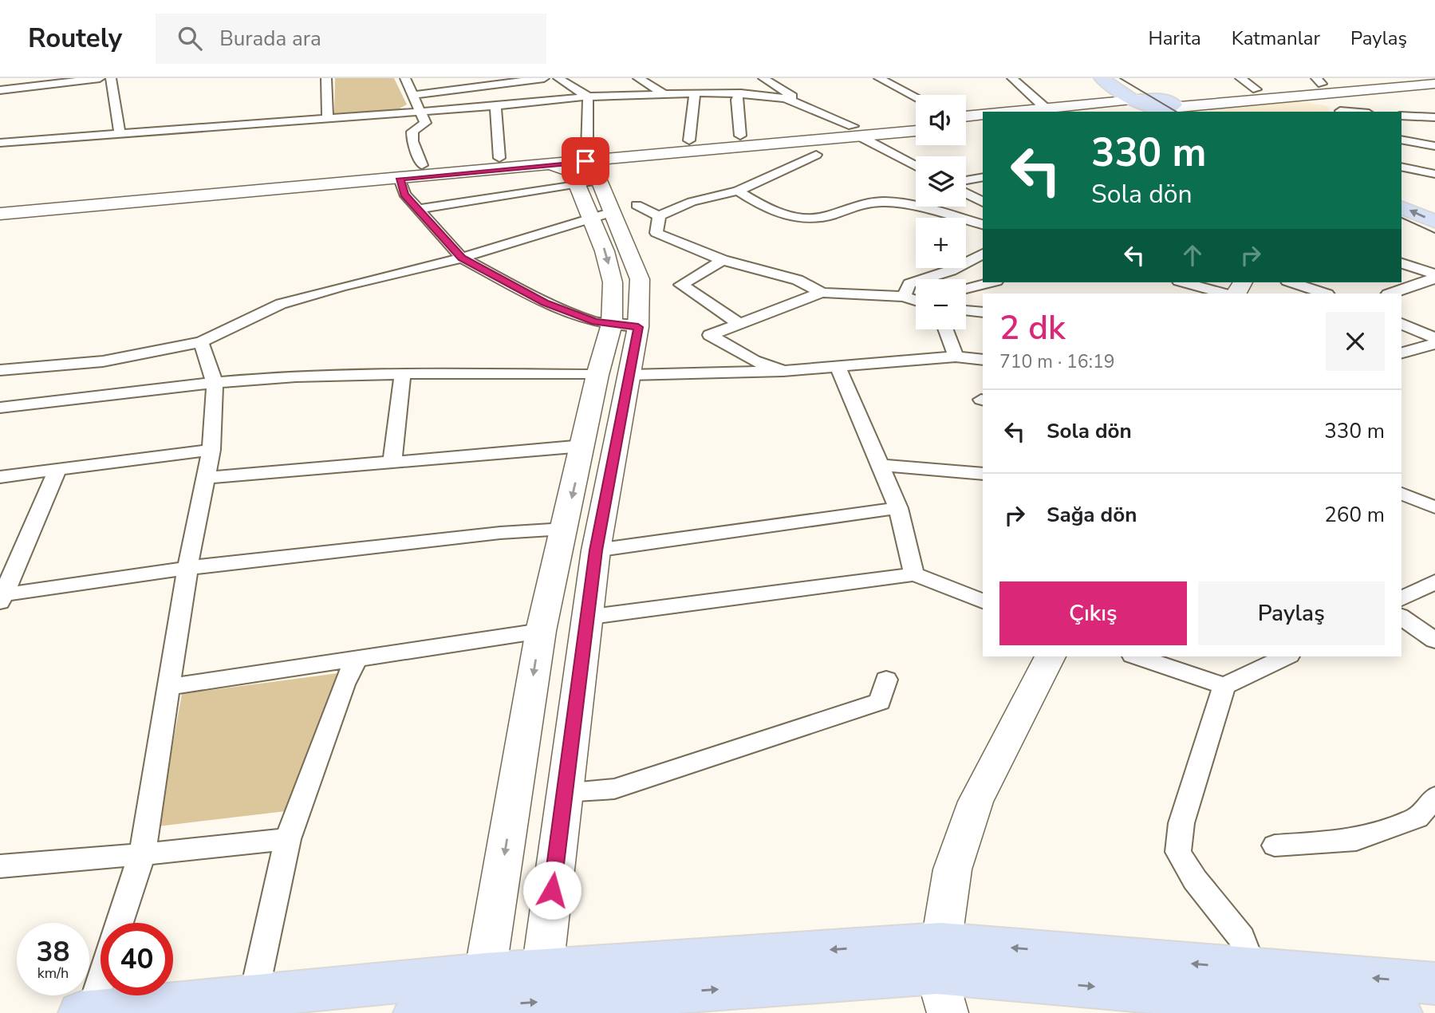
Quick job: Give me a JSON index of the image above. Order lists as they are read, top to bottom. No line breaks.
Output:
{"page":{"header":"Routely","search":"Burada ara","nav":["Harita","Katmanlar","Paylaş"],"map_buttons":["+","−"],"turn":["330 m","Sola dön"],"heading":["2 dk","710 m · 16:19"],"list":[{"name":"Sola dön","value":"330 m"},{"name":"Sağa dön","value":"260 m"}],"buttons":["Çıkış","Paylaş"],"speed":"38 km/h","limit":"40"}}
